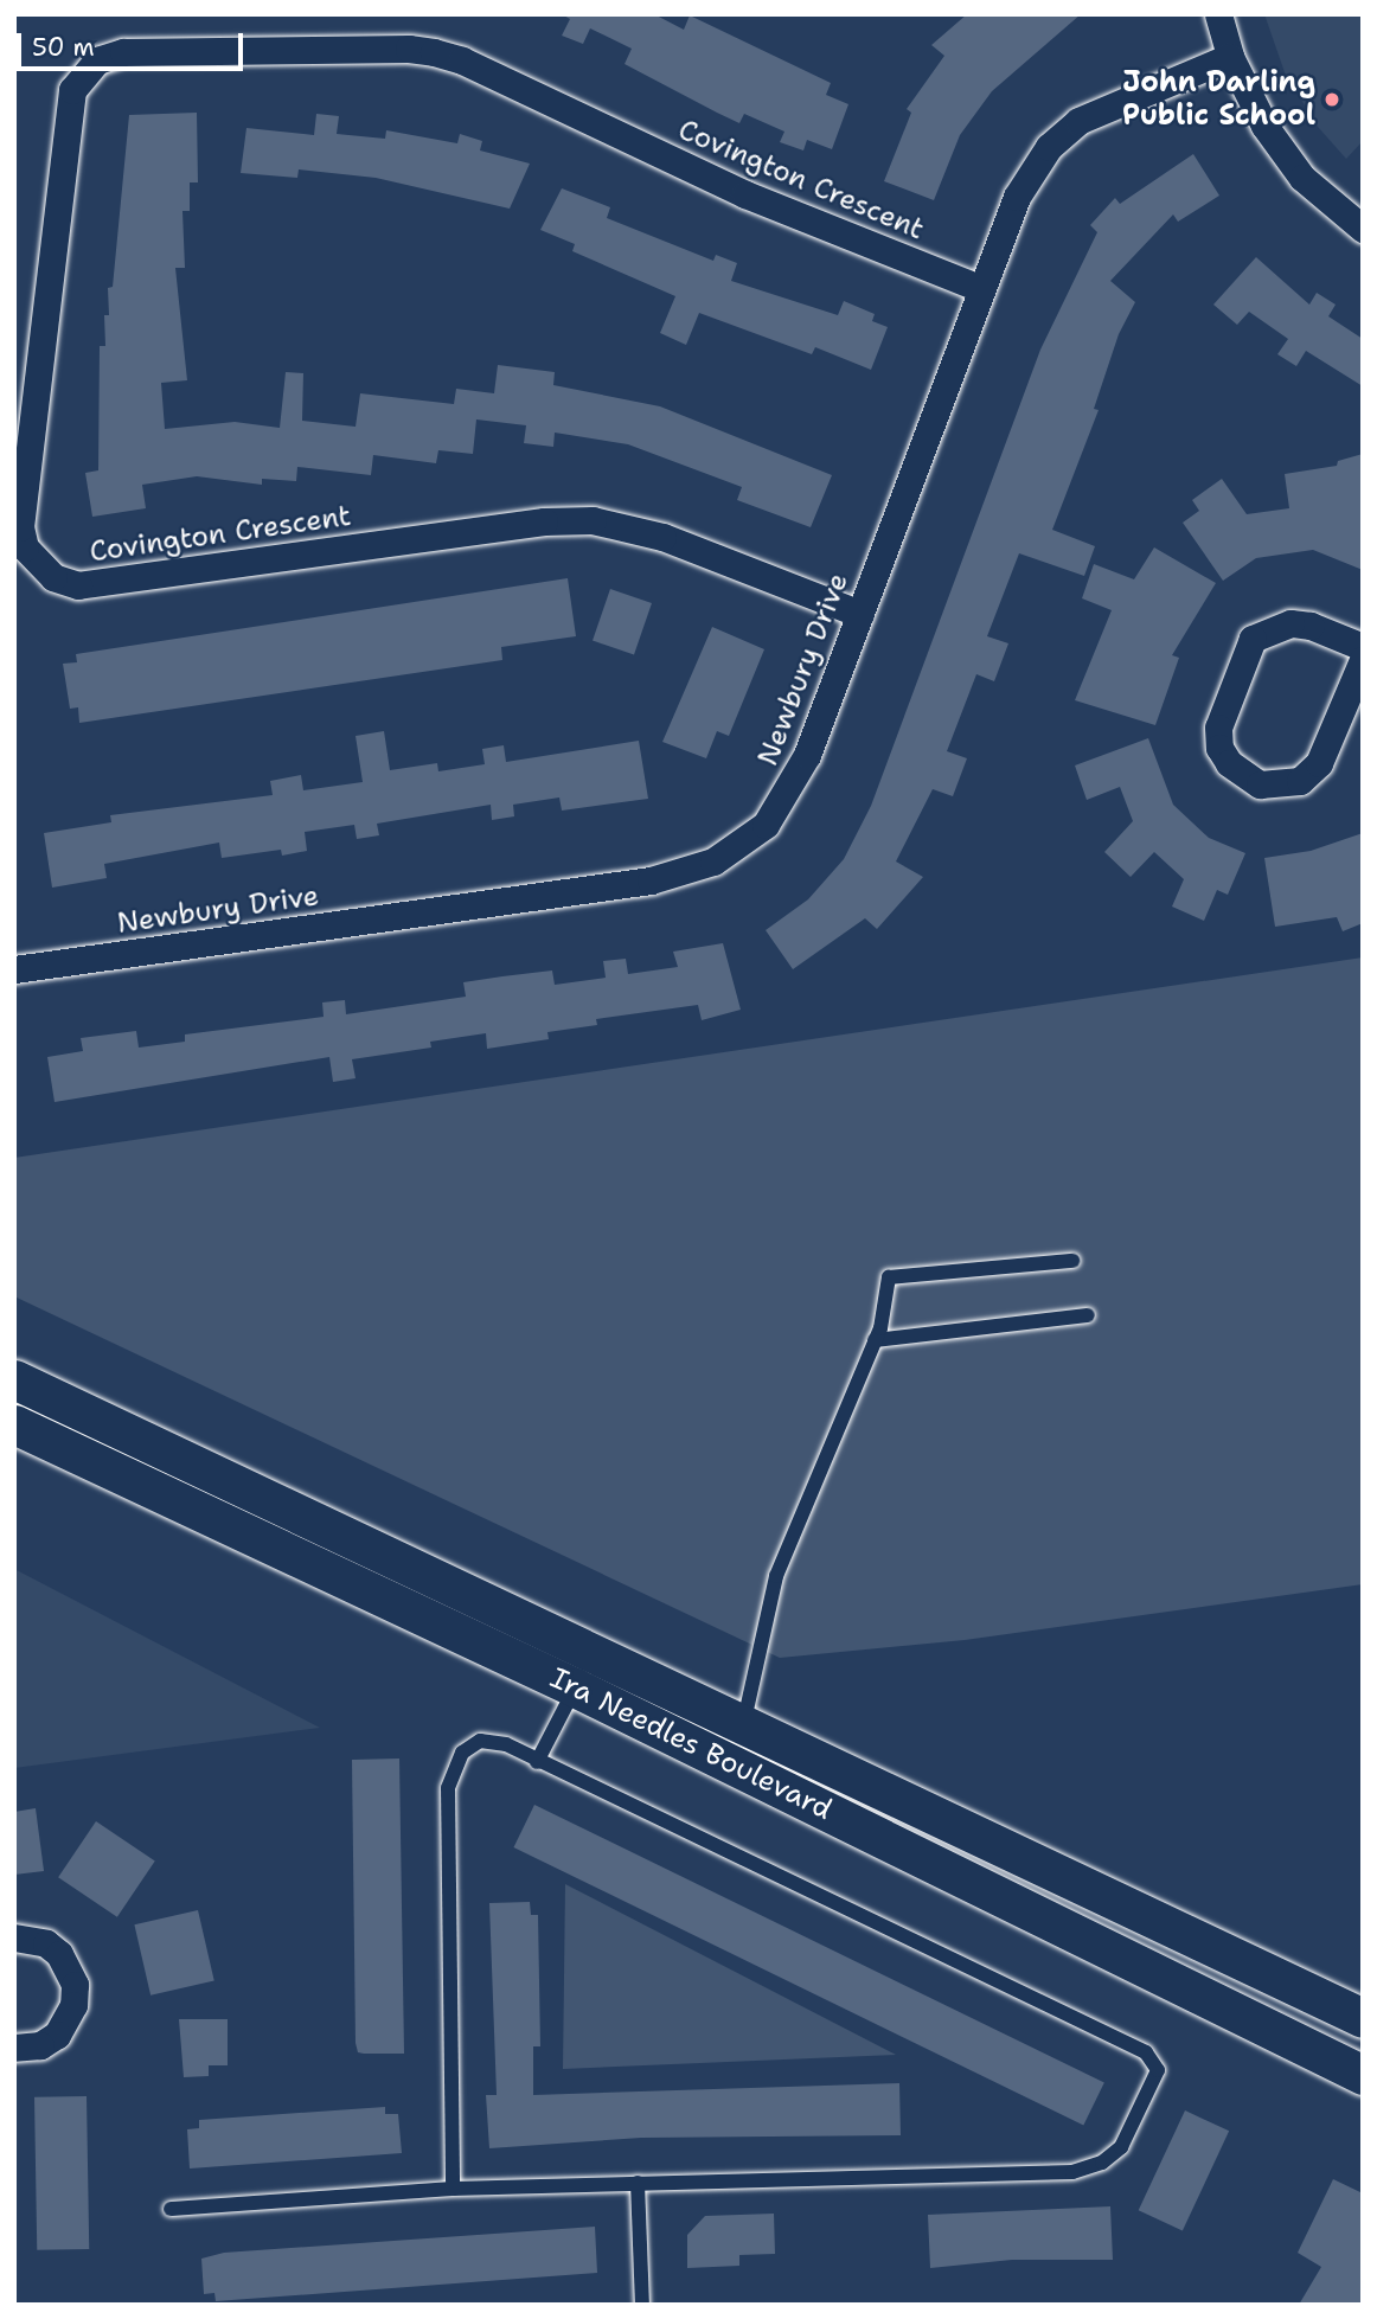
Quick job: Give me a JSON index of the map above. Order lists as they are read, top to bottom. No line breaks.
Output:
{"streets":{"main road":["Ira Needles Boulevard"],"street":["Covington Crescent","Newbury Drive"]},"crossings":[["Covington Crescent","Newbury Drive"]],"places":["John Darling Public School"],"scale_bar":"50 m"}
